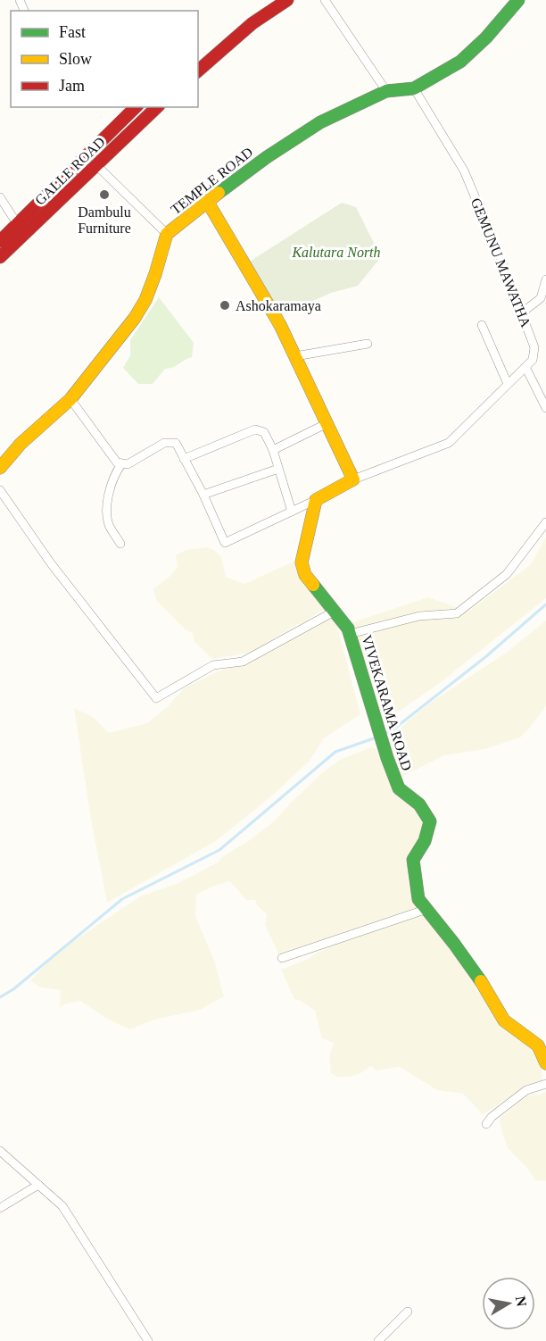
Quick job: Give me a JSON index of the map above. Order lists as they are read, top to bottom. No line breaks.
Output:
{"streets":{"main road":["GALLE ROAD","TEMPLE ROAD","VIVEKARAMA ROAD"],"street":["GEMUNU MAWATHA"]},"crossings":[["TEMPLE ROAD","GEMUNU MAWATHA"]],"parks":["Kalutara North"],"places":["Dambulu Furniture","Ashokaramaya"],"legend":["Fast","Slow","Jam"],"north":"right"}
